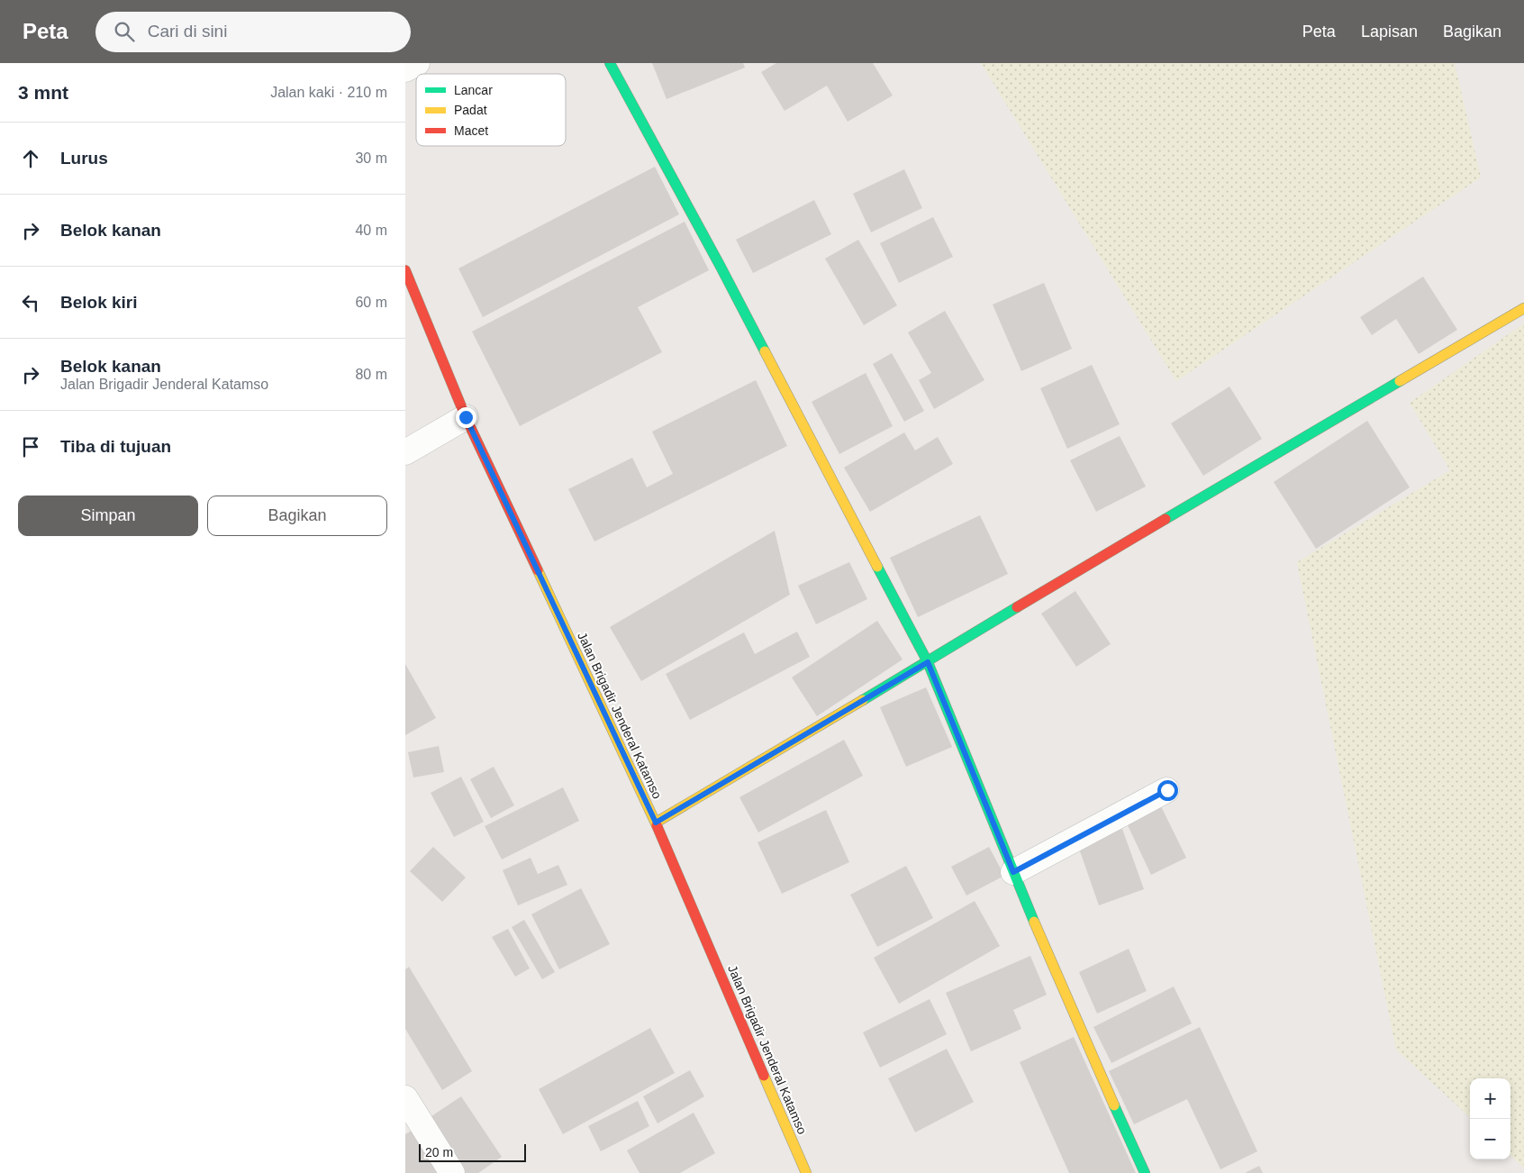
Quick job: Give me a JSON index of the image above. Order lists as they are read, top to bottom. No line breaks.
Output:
{"streets":{"street":["Jalan Brigadir Jenderal Katamso"]},"legend":["Lancar","Padat","Macet"],"scale_bar":"20 m","page":{"header":"Peta","search":"Cari di sini","nav":["Peta","Lapisan","Bagikan"],"heading":["3 mnt","Jalan kaki · 210 m"],"list":[["Lurus","30 m"],["Belok kanan","40 m"],["Belok kiri","60 m"],["Belok kanan","Jalan Brigadir Jenderal Katamso","80 m"],"Tiba di tujuan"],"buttons":["Simpan","Bagikan"],"map_buttons":["+","−"],"scale":"20 m"}}
